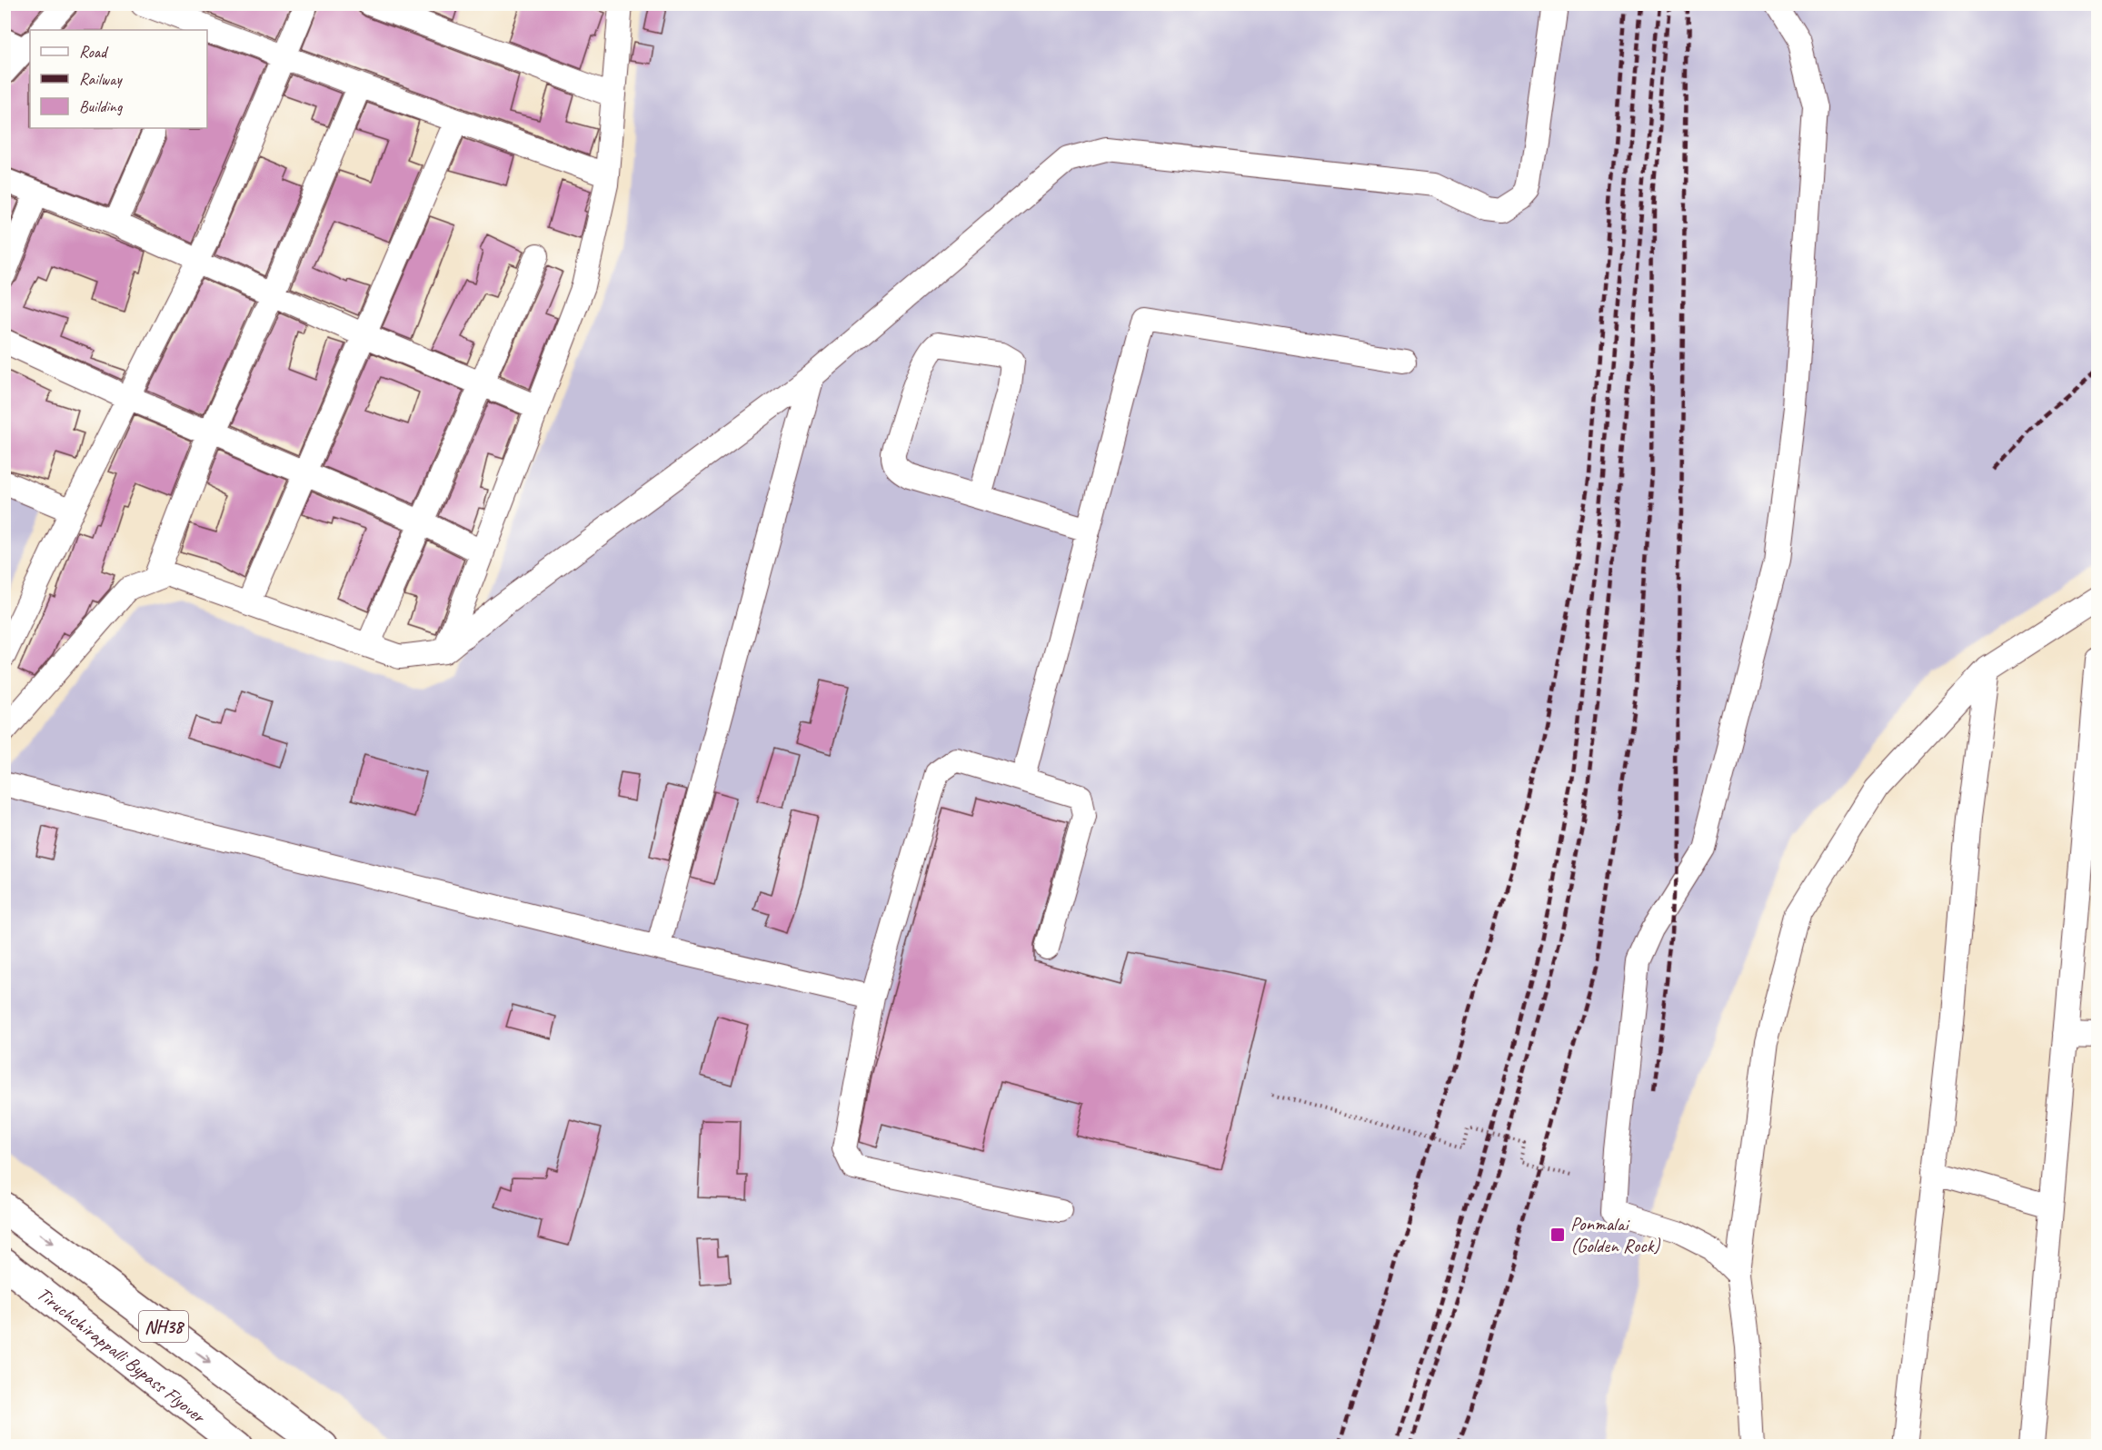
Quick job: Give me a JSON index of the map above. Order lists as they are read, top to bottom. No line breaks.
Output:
{"streets":{"highway":["NH38","Tiruchchirappalli Bypass Flyover"]},"places":{"transit":["Ponmalai (Golden Rock)"]},"legend":["Road","Railway","Building"]}
